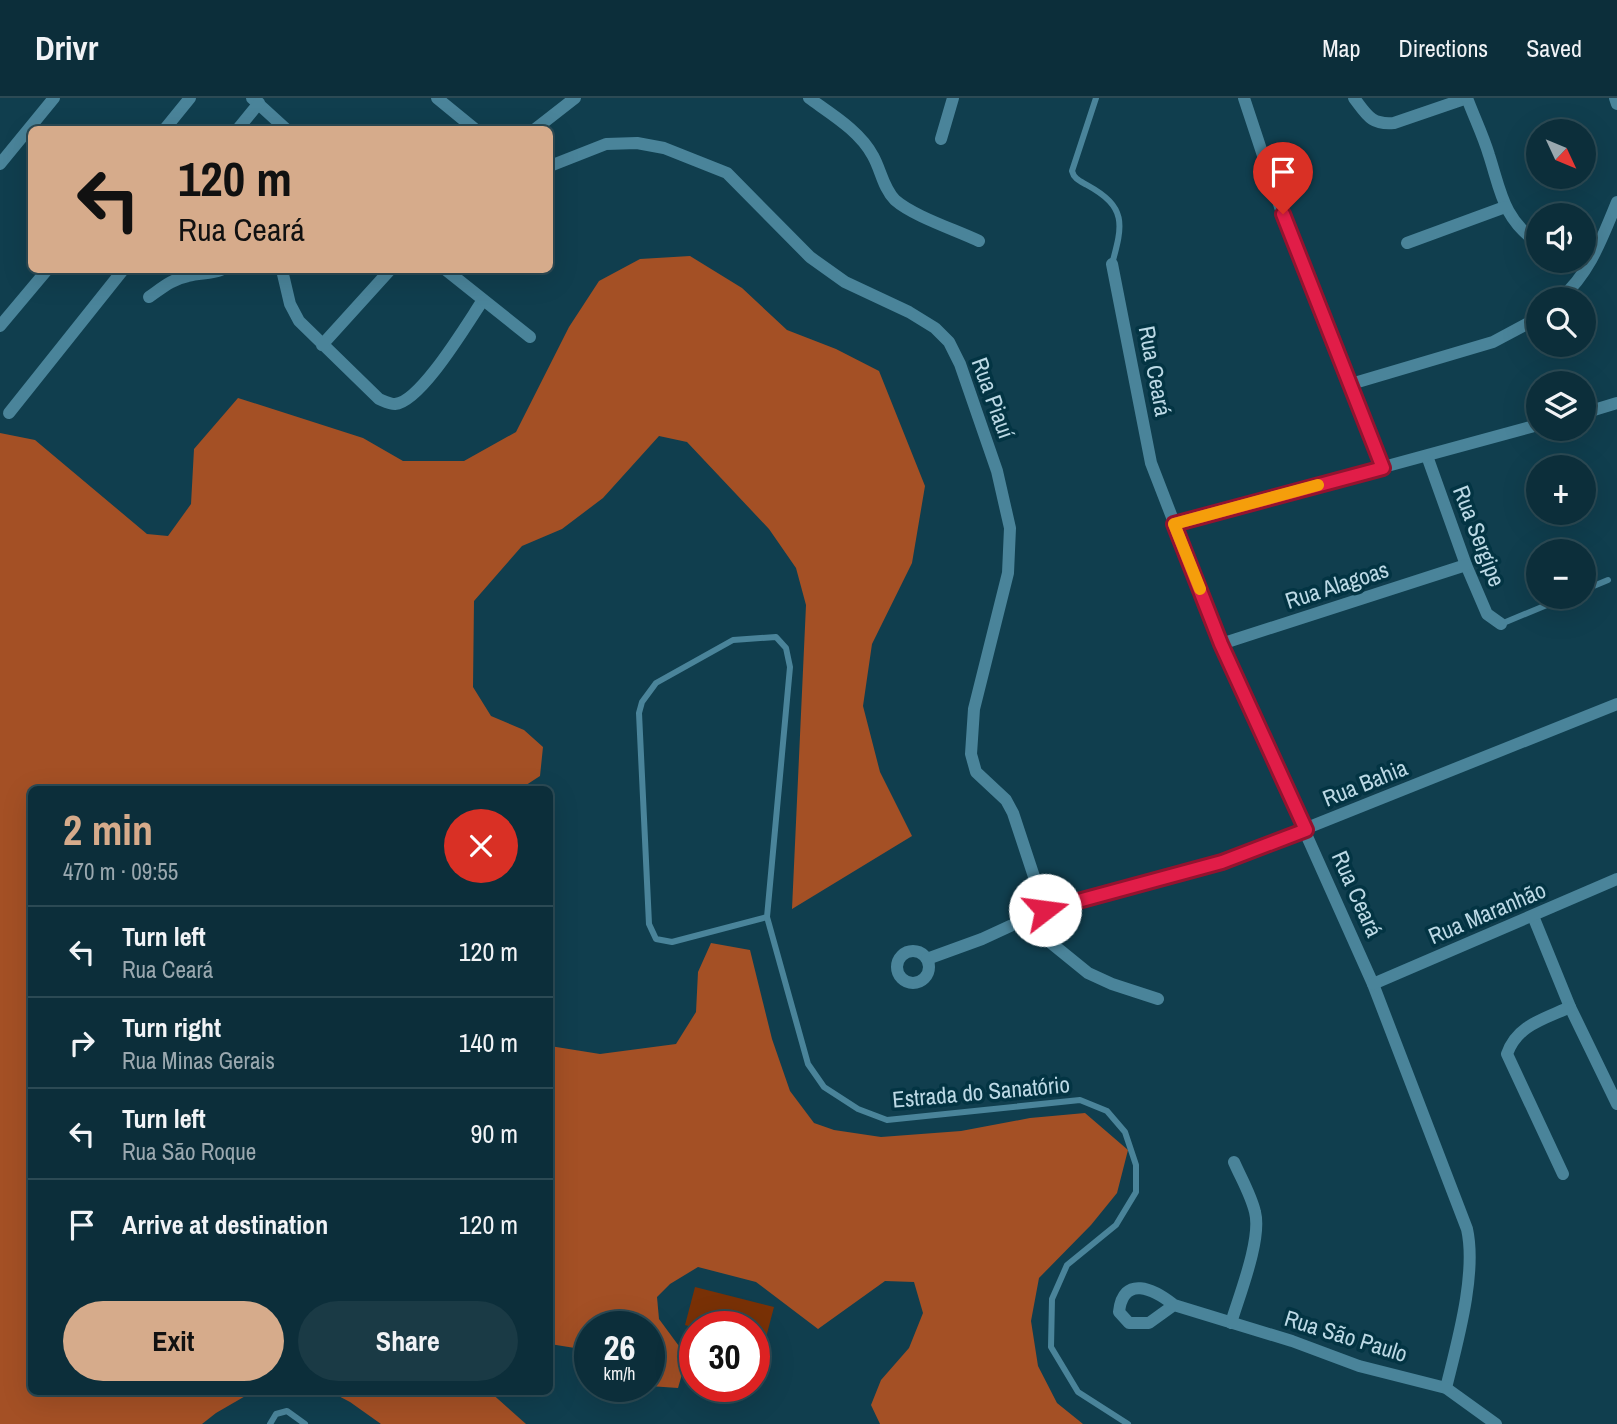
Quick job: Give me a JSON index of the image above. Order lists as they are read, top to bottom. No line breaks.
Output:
{"streets":{"street":["Rua Ceará","Rua Piauí","Rua Sergipe","Rua Alagoas","Rua Bahia","Rua Maranhão","Rua São Paulo"],"lane":["Estrada do Sanatório"]},"crossings":[["Rua Ceará","Rua Alagoas"],["Rua Ceará","Rua Bahia"],["Rua Ceará","Rua Maranhão"],["Rua Ceará","Rua São Paulo"],["Rua Piauí","Rua Bahia"],["Rua Sergipe","Rua Alagoas"]],"north":"bottom right","page":{"header":"Drivr","nav":["Map","Directions","Saved"],"map_buttons":["+","−"],"turn":["120 m","Rua Ceará"],"heading":["2 min","470 m · 09:55"],"list":[{"name":"Turn left","note":"Rua Ceará","value":"120 m"},{"name":"Turn right","note":"Rua Minas Gerais","value":"140 m"},{"name":"Turn left","note":"Rua São Roque","value":"90 m"},{"name":"Arrive at destination","value":"120 m"}],"buttons":["Exit","Share"],"speed":"26 km/h","limit":"30"}}
